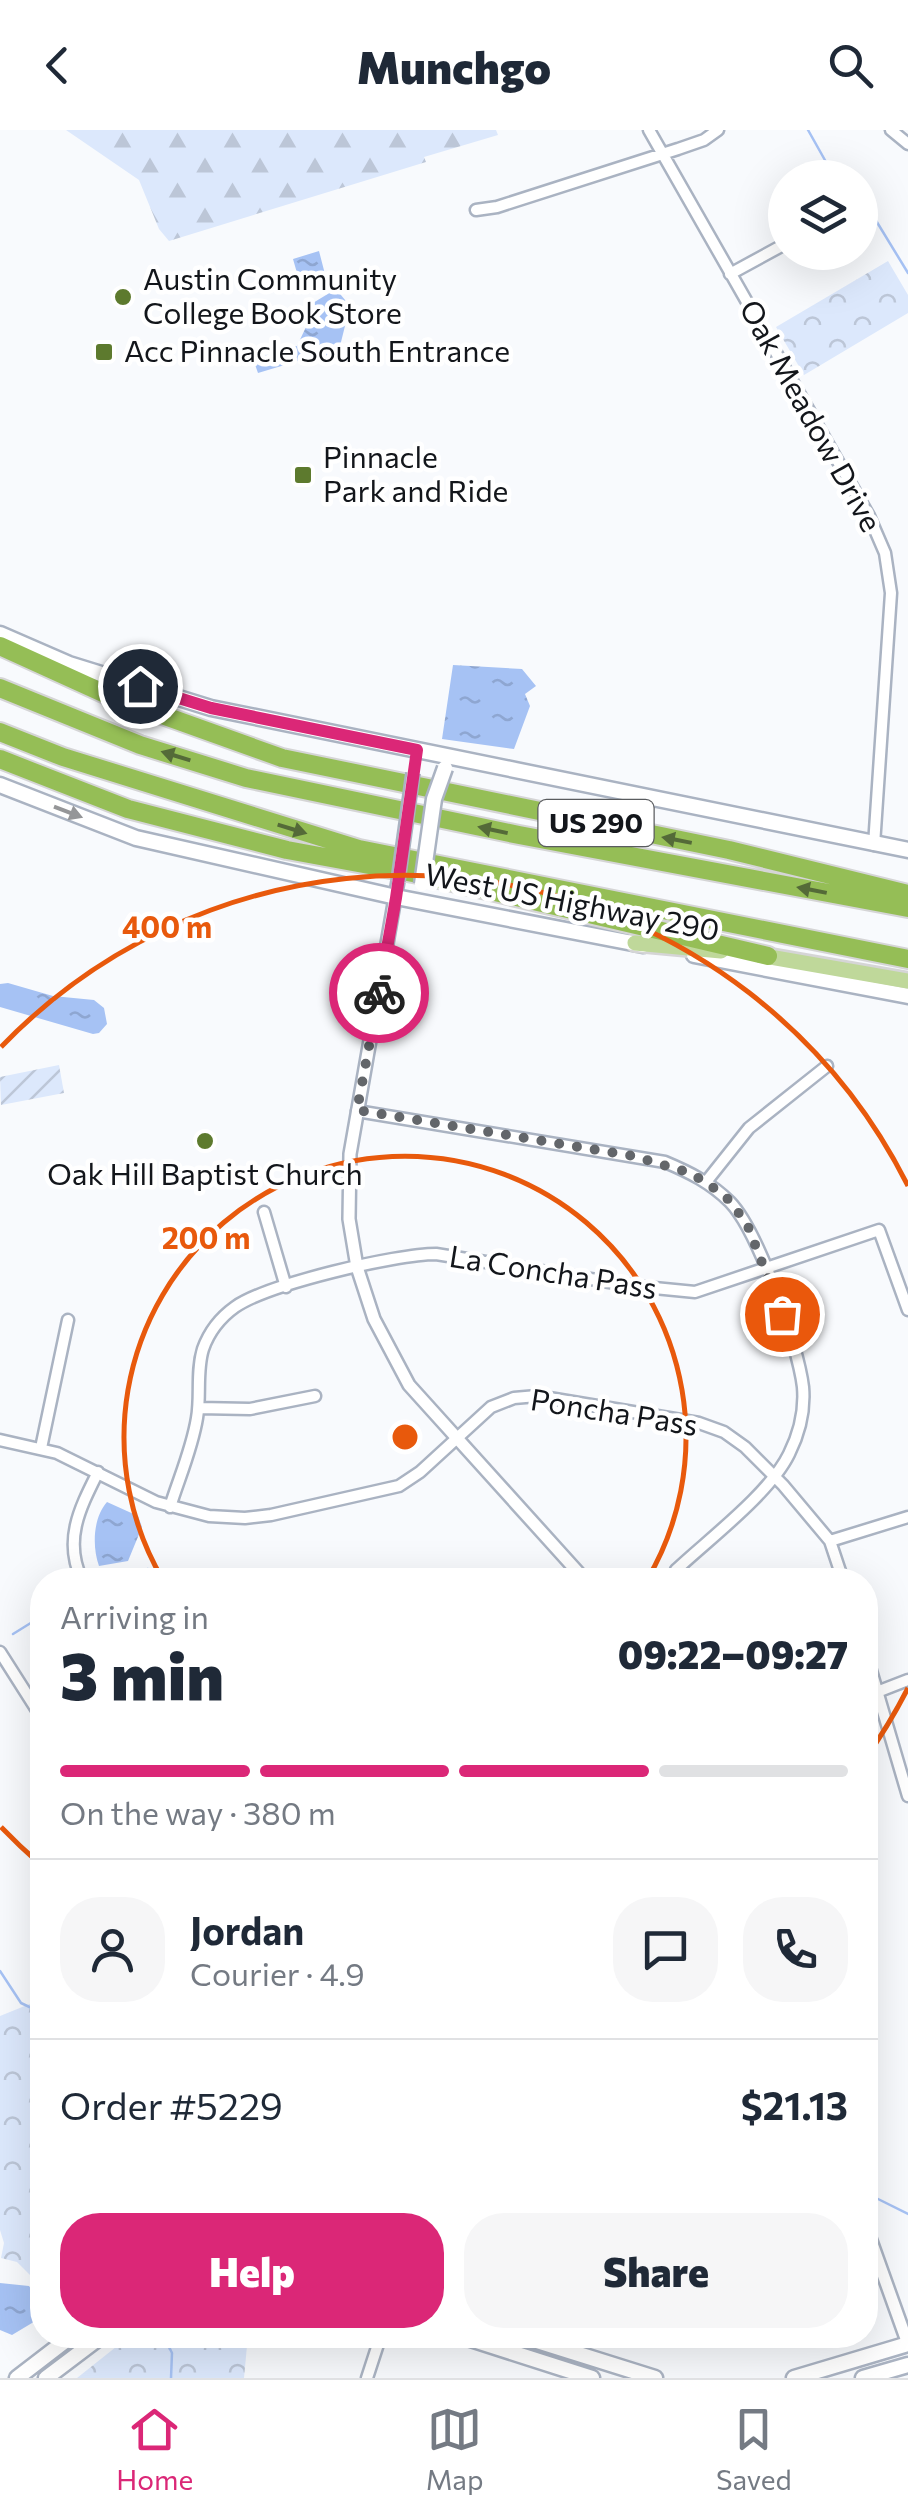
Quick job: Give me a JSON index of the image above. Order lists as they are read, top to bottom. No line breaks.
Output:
{"streets":{"highway":["US 290","West US Highway 290"],"street":["Oak Meadow Drive","La Concha Pass","Poncha Pass"]},"crossings":[["La Concha Pass","Poncha Pass"]],"places":{"other":["Austin Community College Book Store","Oak Hill Baptist Church"],"transit":["Acc Pinnacle South Entrance","Pinnacle Park and Ride"]},"page":{"header":"Munchgo","heading":["3 min","Arriving in","09:22–09:27"],"panel":["Jordan","Courier · 4.9","Order #5229","$21.13"],"bar":"On the way · 380 m","buttons":["Help","Share"],"tabs":["Home","Map","Saved"]},"rings":["400 m","200 m"]}
